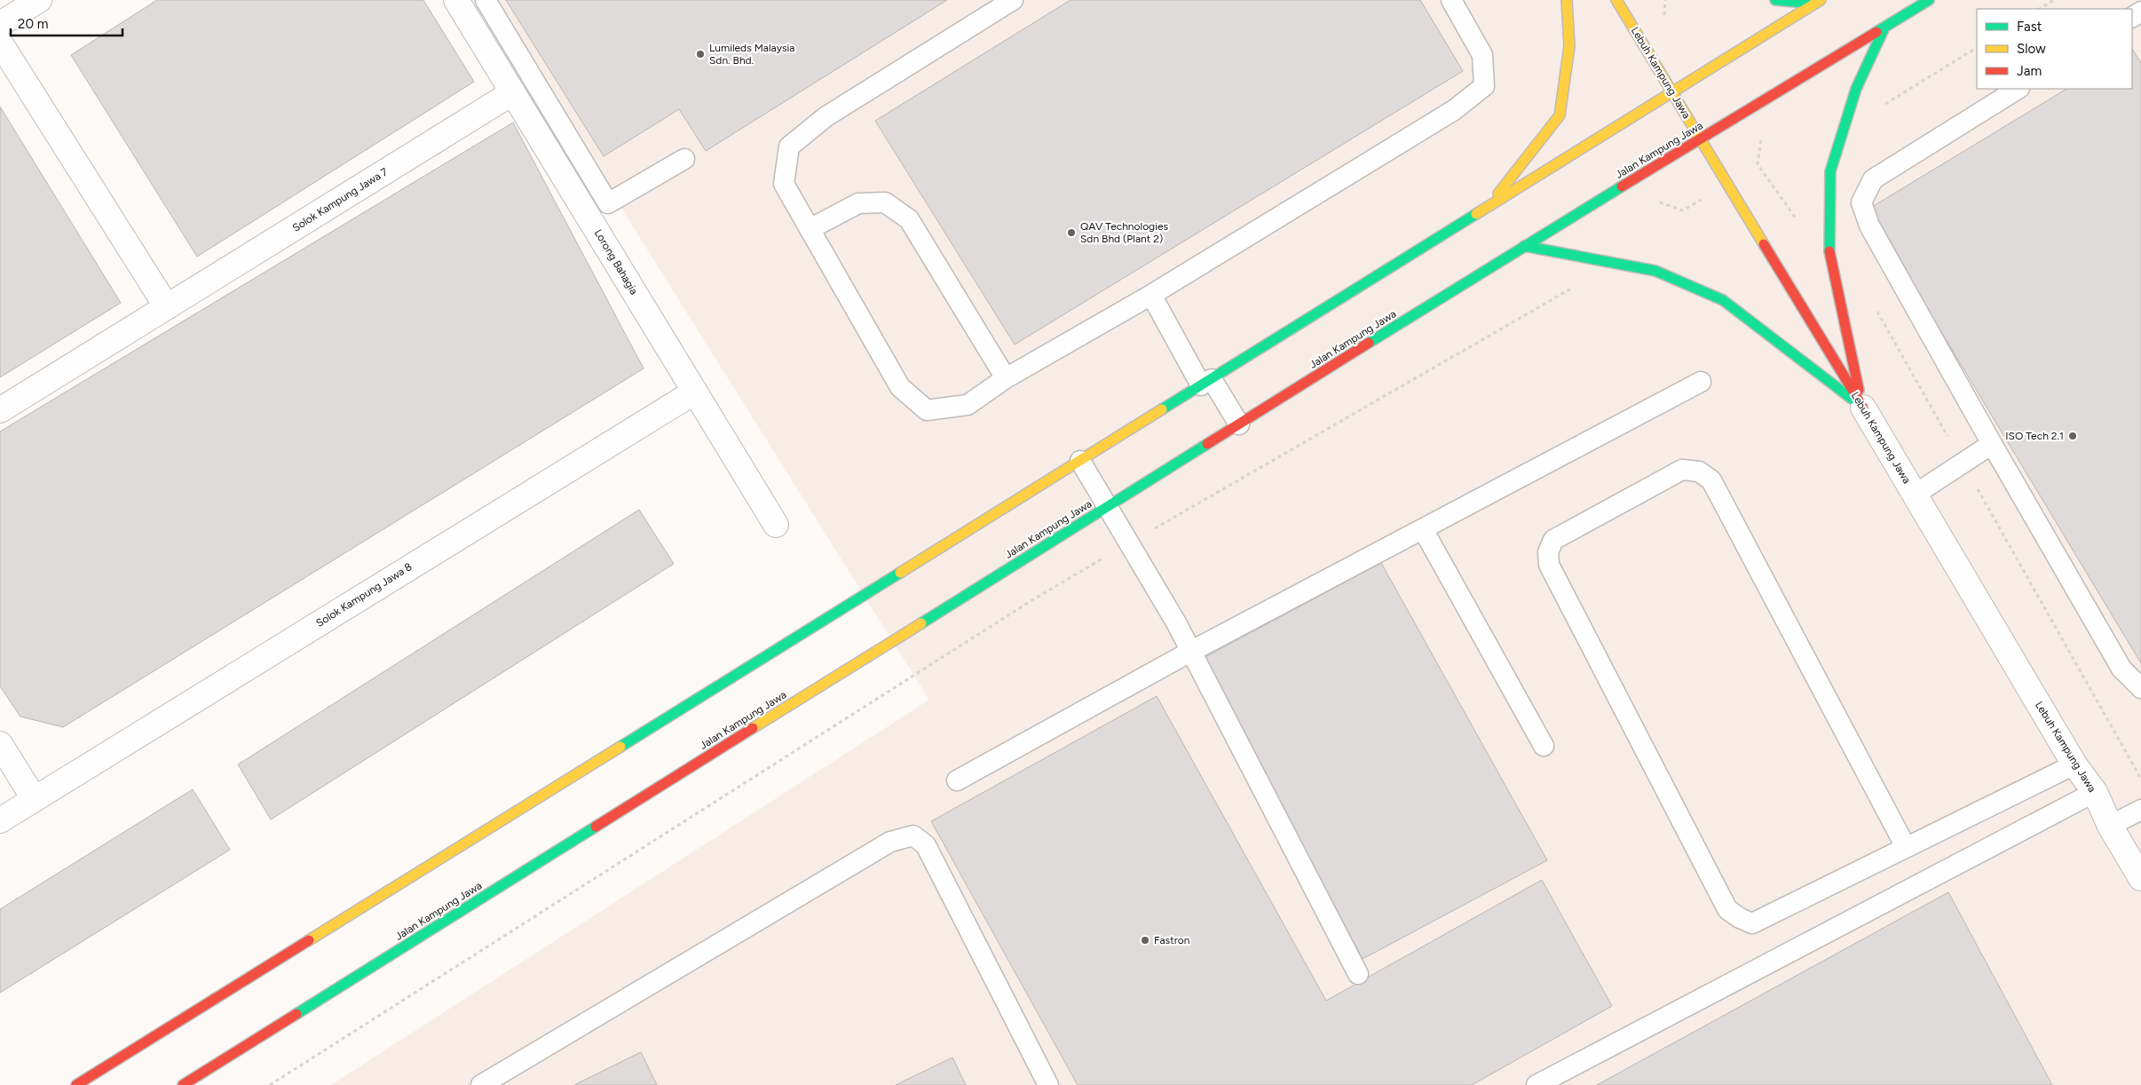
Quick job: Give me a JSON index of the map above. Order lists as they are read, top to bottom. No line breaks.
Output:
{"streets":{"street":["Lebuh Kampung Jawa","Jalan Kampung Jawa","Solok Kampung Jawa 7","Lorong Bahagia","Solok Kampung Jawa 8"]},"crossings":[["Lebuh Kampung Jawa","Jalan Kampung Jawa"],["Solok Kampung Jawa 7","Lorong Bahagia"],["Lorong Bahagia","Solok Kampung Jawa 8"]],"places":["Lumileds Malaysia Sdn. Bhd.","QAV Technologies Sdn Bhd (Plant 2)","ISO Tech 2.1","Fastron"],"legend":["Fast","Slow","Jam"],"scale_bar":"20 m"}
